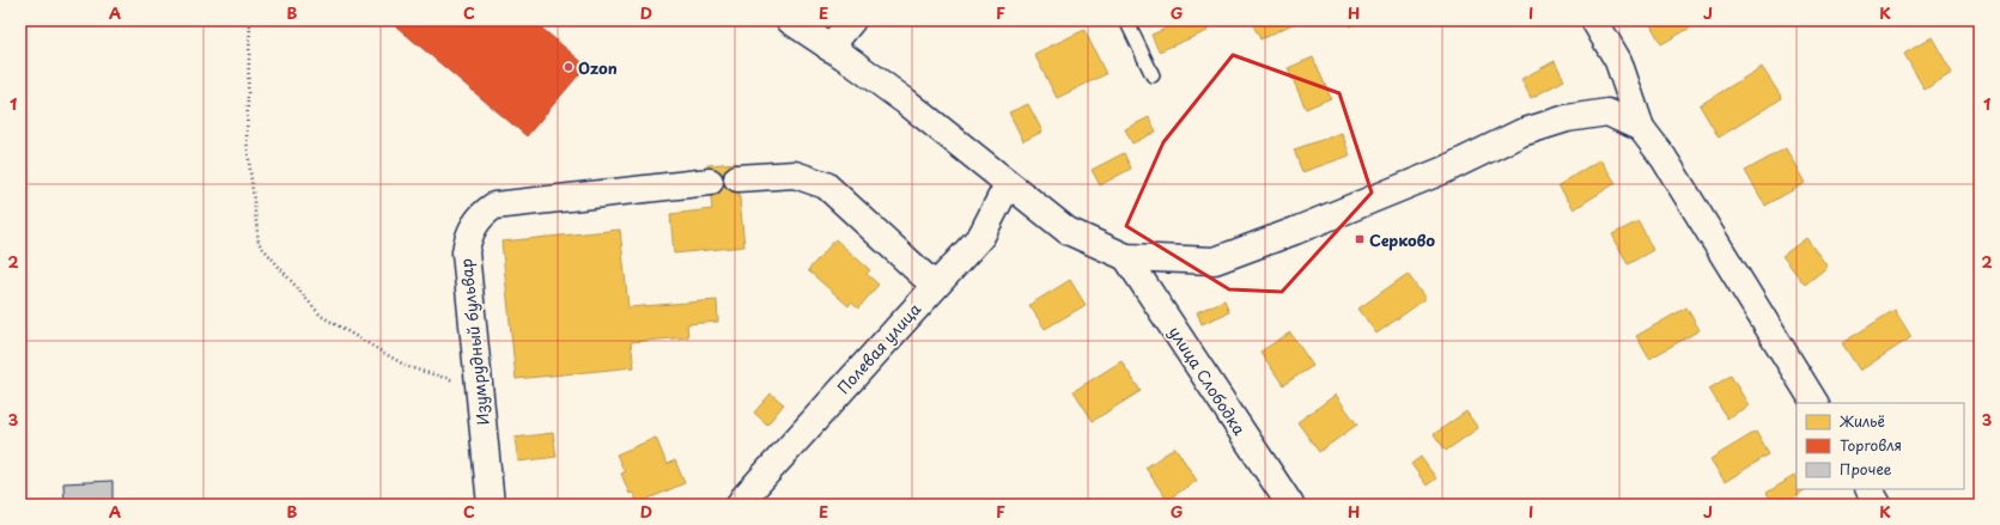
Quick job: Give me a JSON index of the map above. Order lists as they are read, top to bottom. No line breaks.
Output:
{"streets":{"street":["Изумрудный бульвар","Полевая улица","улица Слободка"]},"places":{"other":["Ozon"],"transit":["Серково"]},"legend":["Жильё","Торговля","Прочее"],"grid":{"columns":["A","B","C","D","E","F","G","H","I","J","K"],"rows":["1","2","3"]}}
